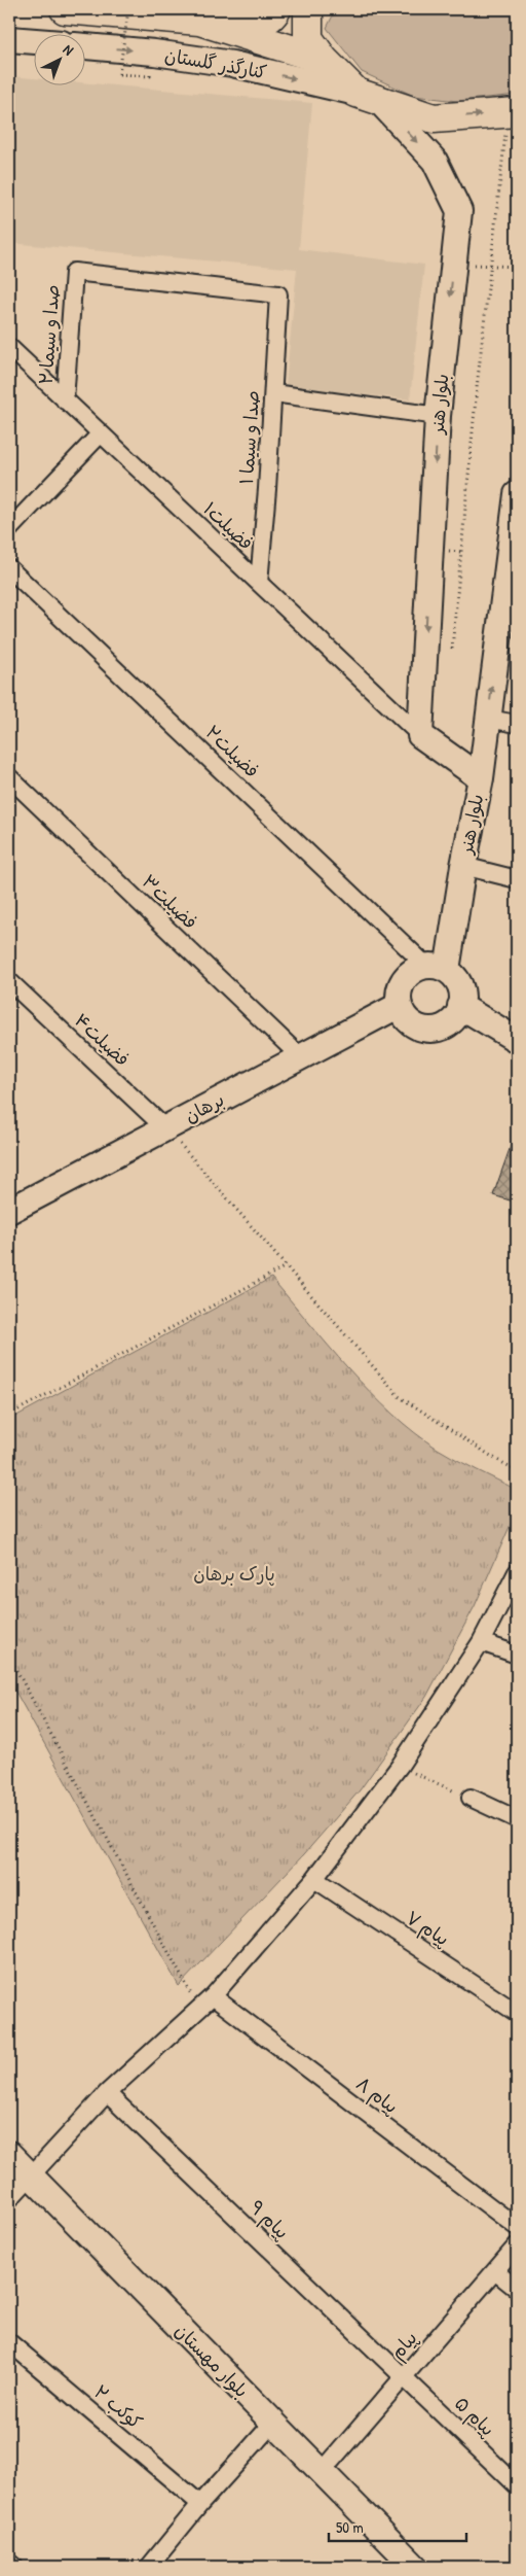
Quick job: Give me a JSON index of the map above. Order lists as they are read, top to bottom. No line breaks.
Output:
{"streets":{"street":["کنارگذر گلستان","صدا و سیما ۲","بلوار هنر","صدا و سیما ۱","فضیلت۱","فضیلت۲","فضیلت۳","فضیلت۴","برهان","پیام ۷","پیام ۸","پیام ۹","پیام","بلوار مهستان","کوکب ۲","پیام ۵"]},"crossings":[["کنارگذر گلستان","بلوار هنر"],["صدا و سیما ۲","صدا و سیما ۱"],["صدا و سیما ۲","فضیلت۱"],["بلوار هنر","فضیلت۱"],["بلوار هنر","فضیلت۲"],["بلوار هنر","برهان"],["صدا و سیما ۱","فضیلت۱"],["فضیلت۲","برهان"],["فضیلت۳","برهان"],["فضیلت۴","برهان"],["پیام ۹","پیام"],["پیام ۹","پیام ۵"],["پیام","بلوار مهستان"],["پیام","پیام ۵"]],"one_way":["کنارگذر گلستان"],"parks":["پارک برهان"],"scale_bar":"50 m","north":"top right"}
